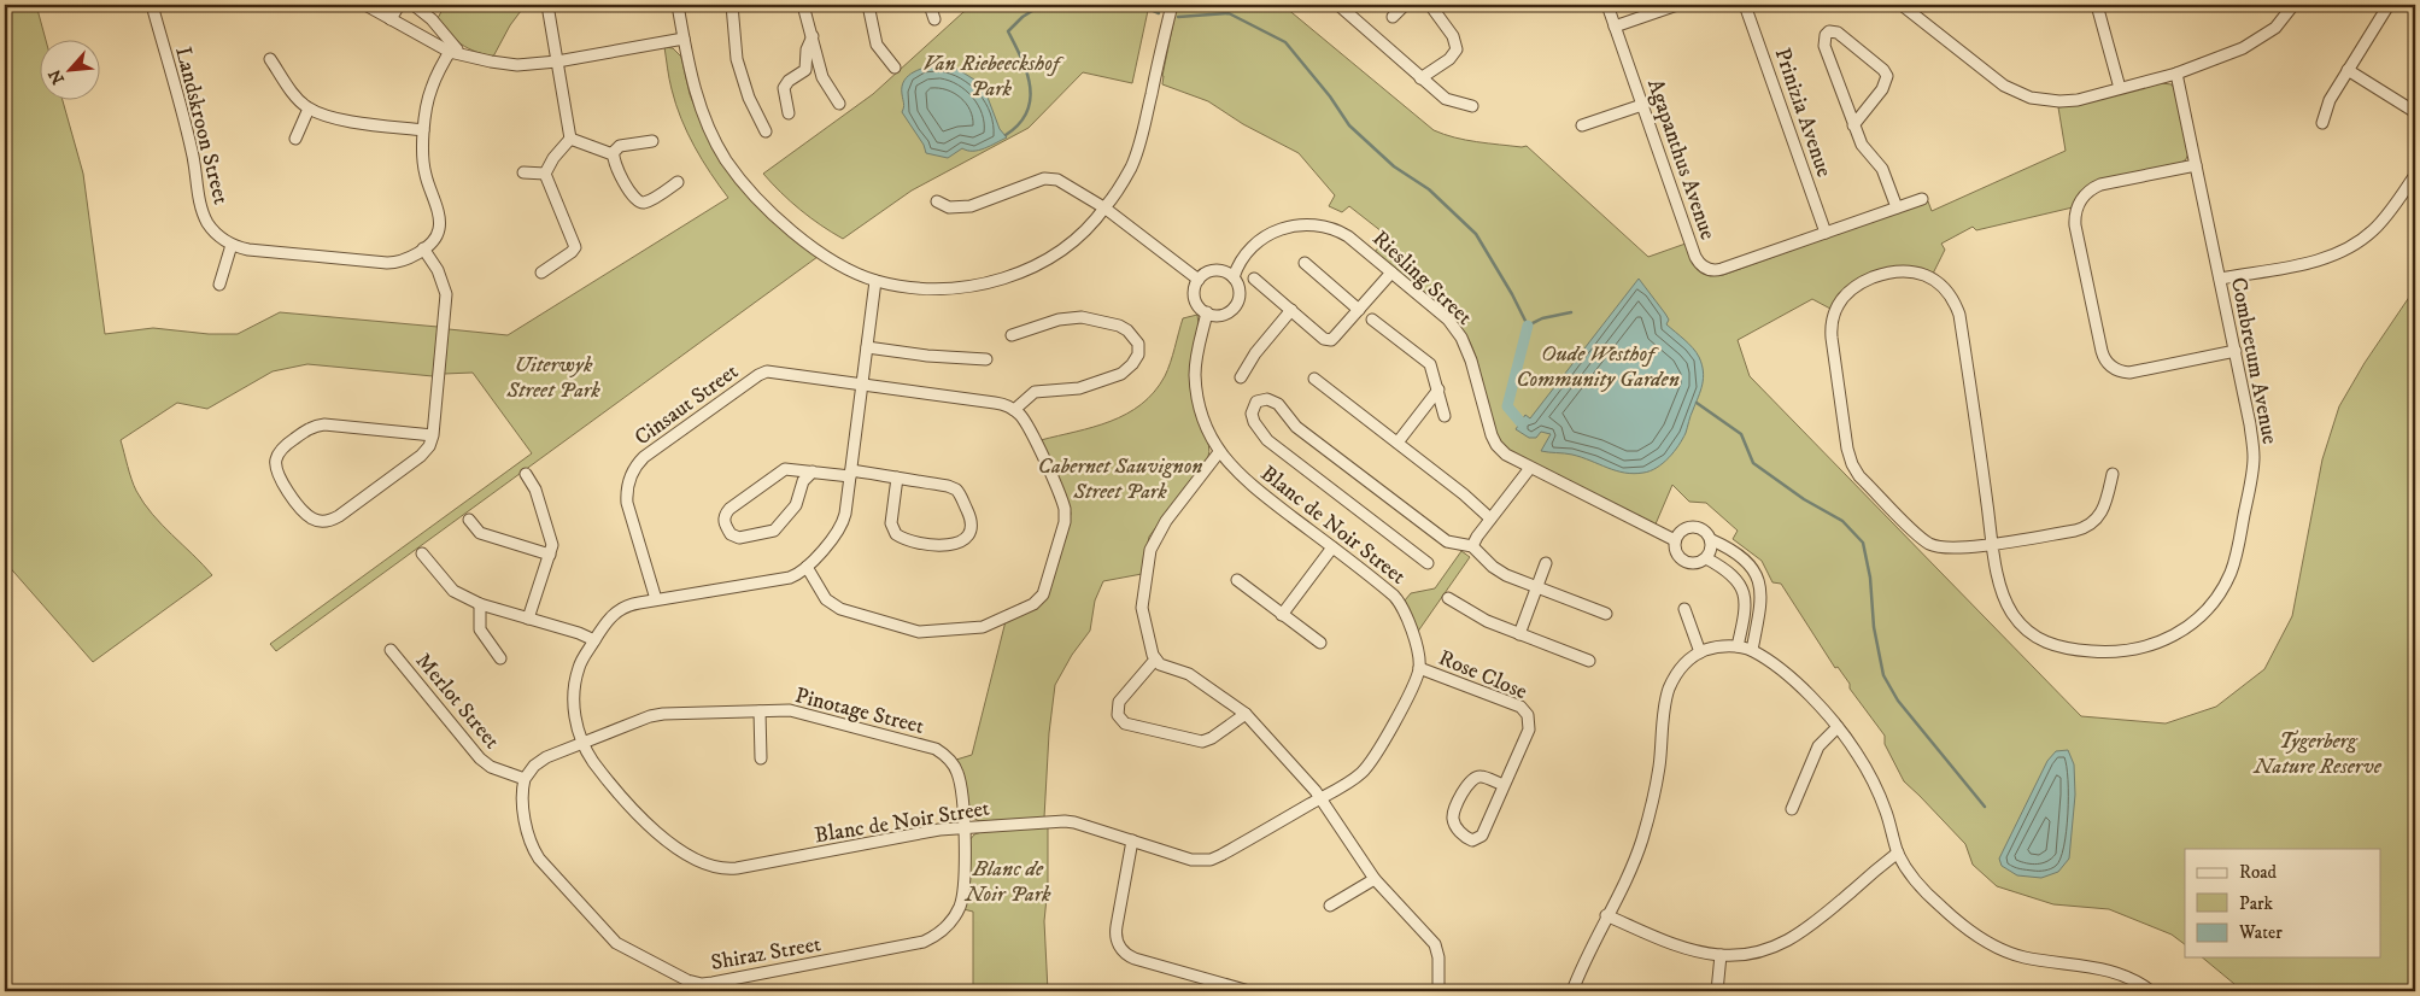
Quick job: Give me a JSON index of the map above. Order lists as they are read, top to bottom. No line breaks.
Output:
{"streets":{"street":["Prinizia Avenue","Landskroon Street","Agapanthus Avenue","Riesling Street","Combretum Avenue","Cinsaut Street","Blanc de Noir Street","Rose Close","Merlot Street","Pinotage Street","Shiraz Street"]},"crossings":[["Prinizia Avenue","Agapanthus Avenue"],["Riesling Street","Blanc de Noir Street"],["Cinsaut Street","Blanc de Noir Street"],["Blanc de Noir Street","Rose Close"],["Blanc de Noir Street","Pinotage Street"],["Blanc de Noir Street","Shiraz Street"],["Merlot Street","Shiraz Street"],["Pinotage Street","Shiraz Street"]],"parks":["Van Riebeeckshof Park","Oude Westhof Community Garden","Uiterwyk Street Park","Cabernet Sauvignon Street Park","Tygerberg Nature Reserve","Blanc de Noir Park"],"legend":["Road","Park","Water"],"north":"bottom left"}
